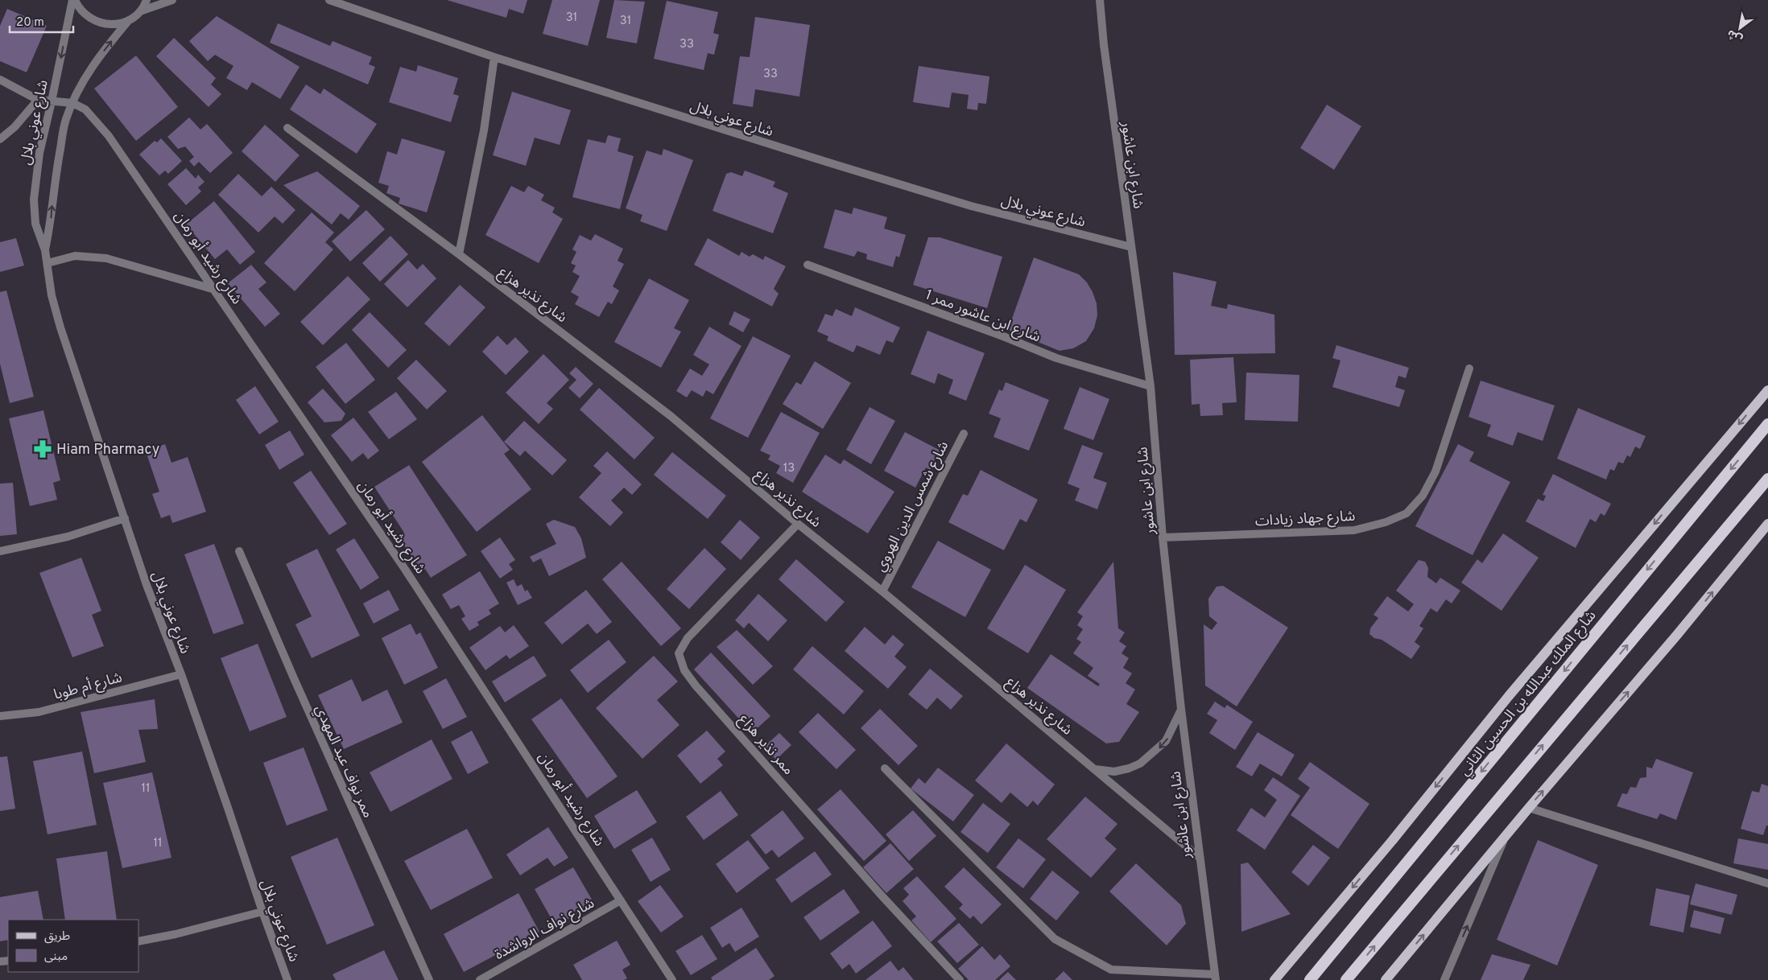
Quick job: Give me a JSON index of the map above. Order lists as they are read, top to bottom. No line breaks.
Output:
{"streets":{"highway":["شارع الملك عبدالله بن الحسين الثاني"],"street":["شارع عوني بلال","شارع ابن عاشور","شارع رشيد أبو رمان","شارع نذير هزاع","شارع ابن عاشور ممر 1","شارع شمس الدين الهروي","شارع جهاد زيادات","شارع أم طوبا","ممر نذير هزاع","ممر نواف عبد المهدي","شارع نواف الرواشدة"]},"crossings":[["شارع عوني بلال","شارع ابن عاشور"],["شارع عوني بلال","شارع رشيد أبو رمان"],["شارع عوني بلال","شارع أم طوبا"],["شارع ابن عاشور","شارع نذير هزاع"],["شارع ابن عاشور","شارع ابن عاشور ممر 1"],["شارع ابن عاشور","شارع جهاد زيادات"],["شارع رشيد أبو رمان","شارع نواف الرواشدة"],["شارع نذير هزاع","شارع شمس الدين الهروي"],["شارع نذير هزاع","ممر نذير هزاع"]],"places":{"pharmacy":["Hiam Pharmacy"]},"house_numbers":["31","31","33","33","13","11","11"],"legend":["طريق","مبنى"],"scale_bar":"20 m","north":"bottom left"}
